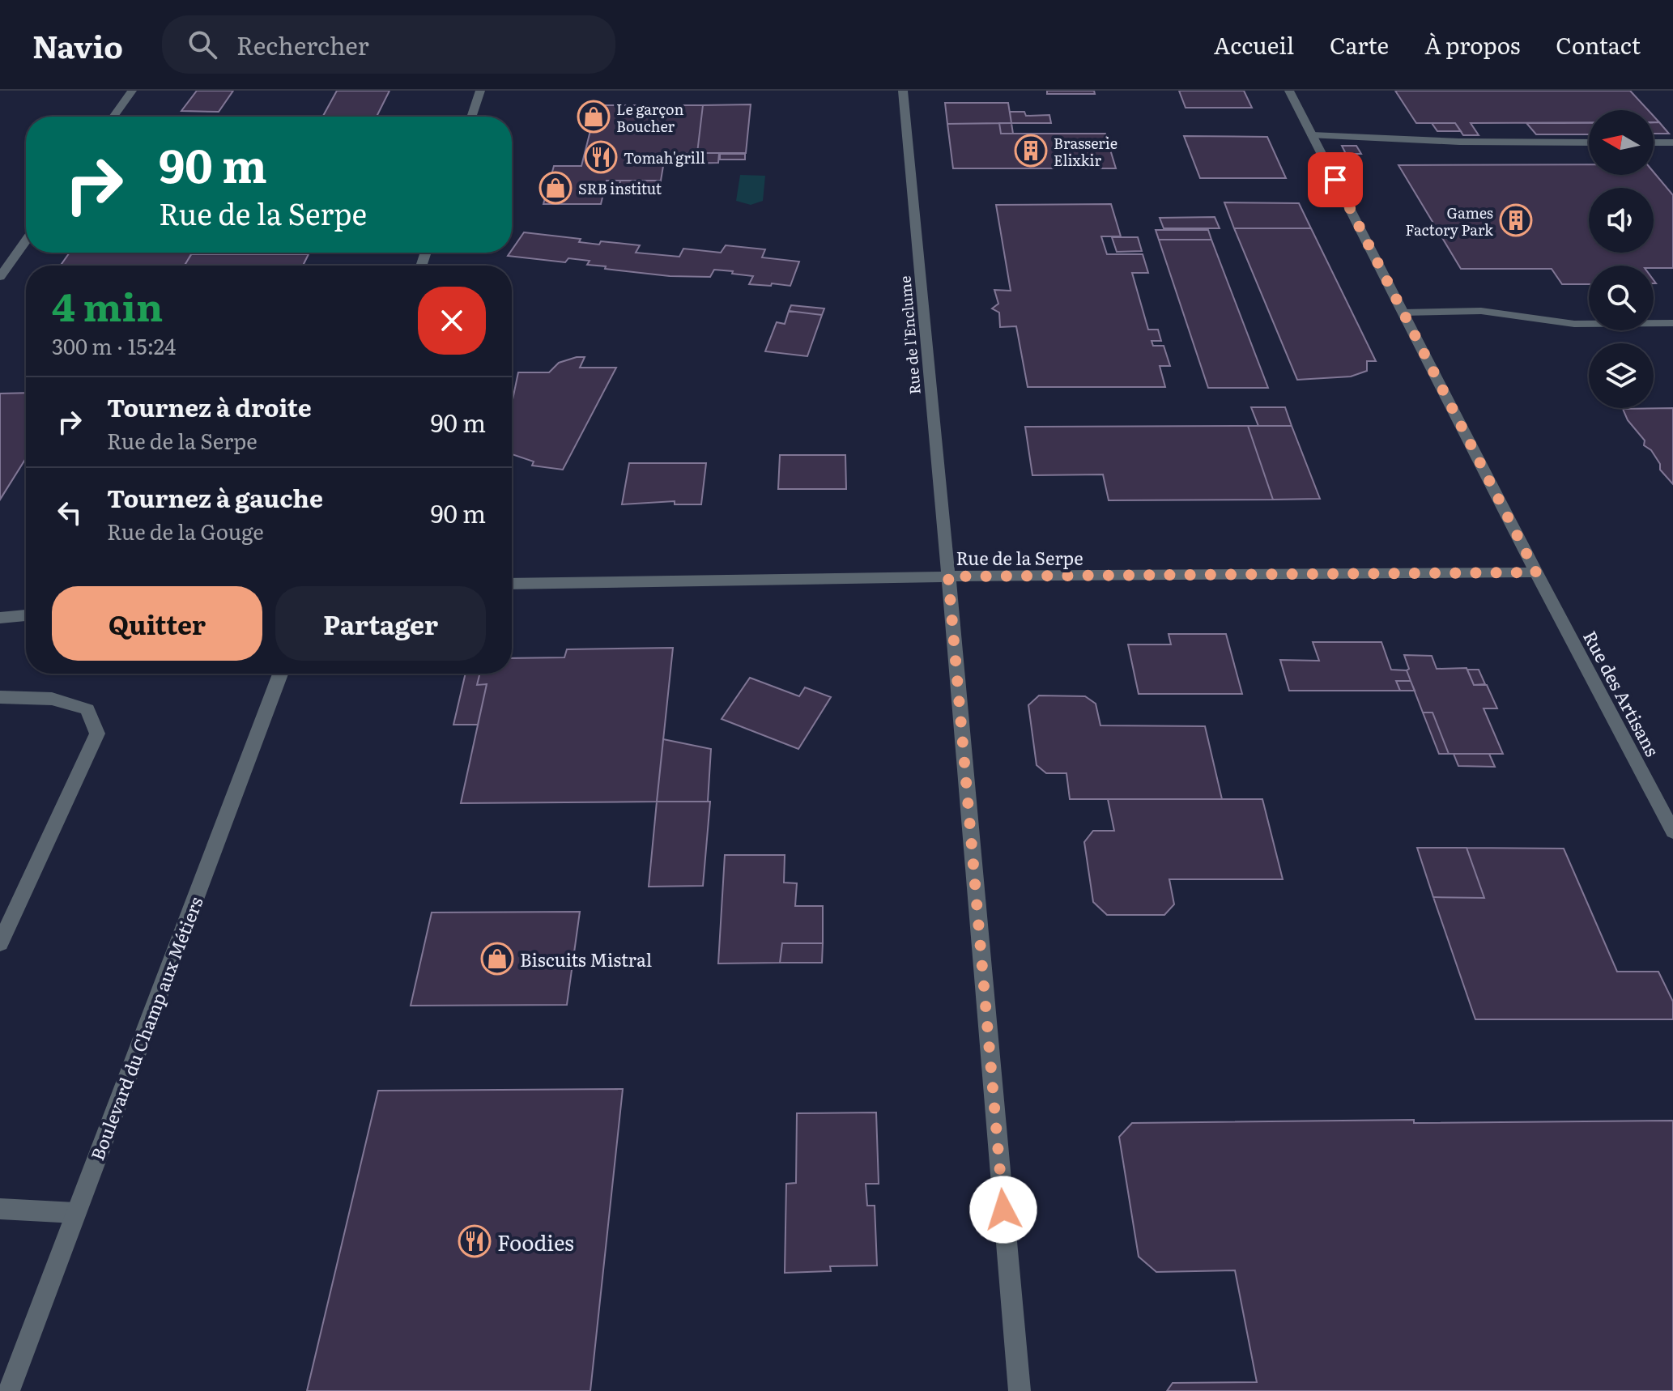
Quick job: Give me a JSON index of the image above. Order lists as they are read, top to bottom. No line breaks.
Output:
{"streets":{"street":["Rue de l'Enclume","Rue de la Serpe","Rue des Artisans","Boulevard du Champ aux Métiers"]},"crossings":[["Rue de l'Enclume","Rue de la Serpe"],["Rue de la Serpe","Rue des Artisans"]],"places":{"shop":["Le garçon Boucher","SRB institut","Biscuits Mistral"],"building":["Brasserie Elixkir","Games Factory Park"],"restaurant":["Tomah'grill","Foodies"]},"north":"left","page":{"header":"Navio","search":"Rechercher","nav":["Accueil","Carte","À propos","Contact"],"turn":["90 m","Rue de la Serpe"],"heading":["4 min","300 m · 15:24"],"list":[{"name":"Tournez à droite","note":"Rue de la Serpe","value":"90 m"},{"name":"Tournez à gauche","note":"Rue de la Gouge","value":"90 m"}],"buttons":["Quitter","Partager"]}}
